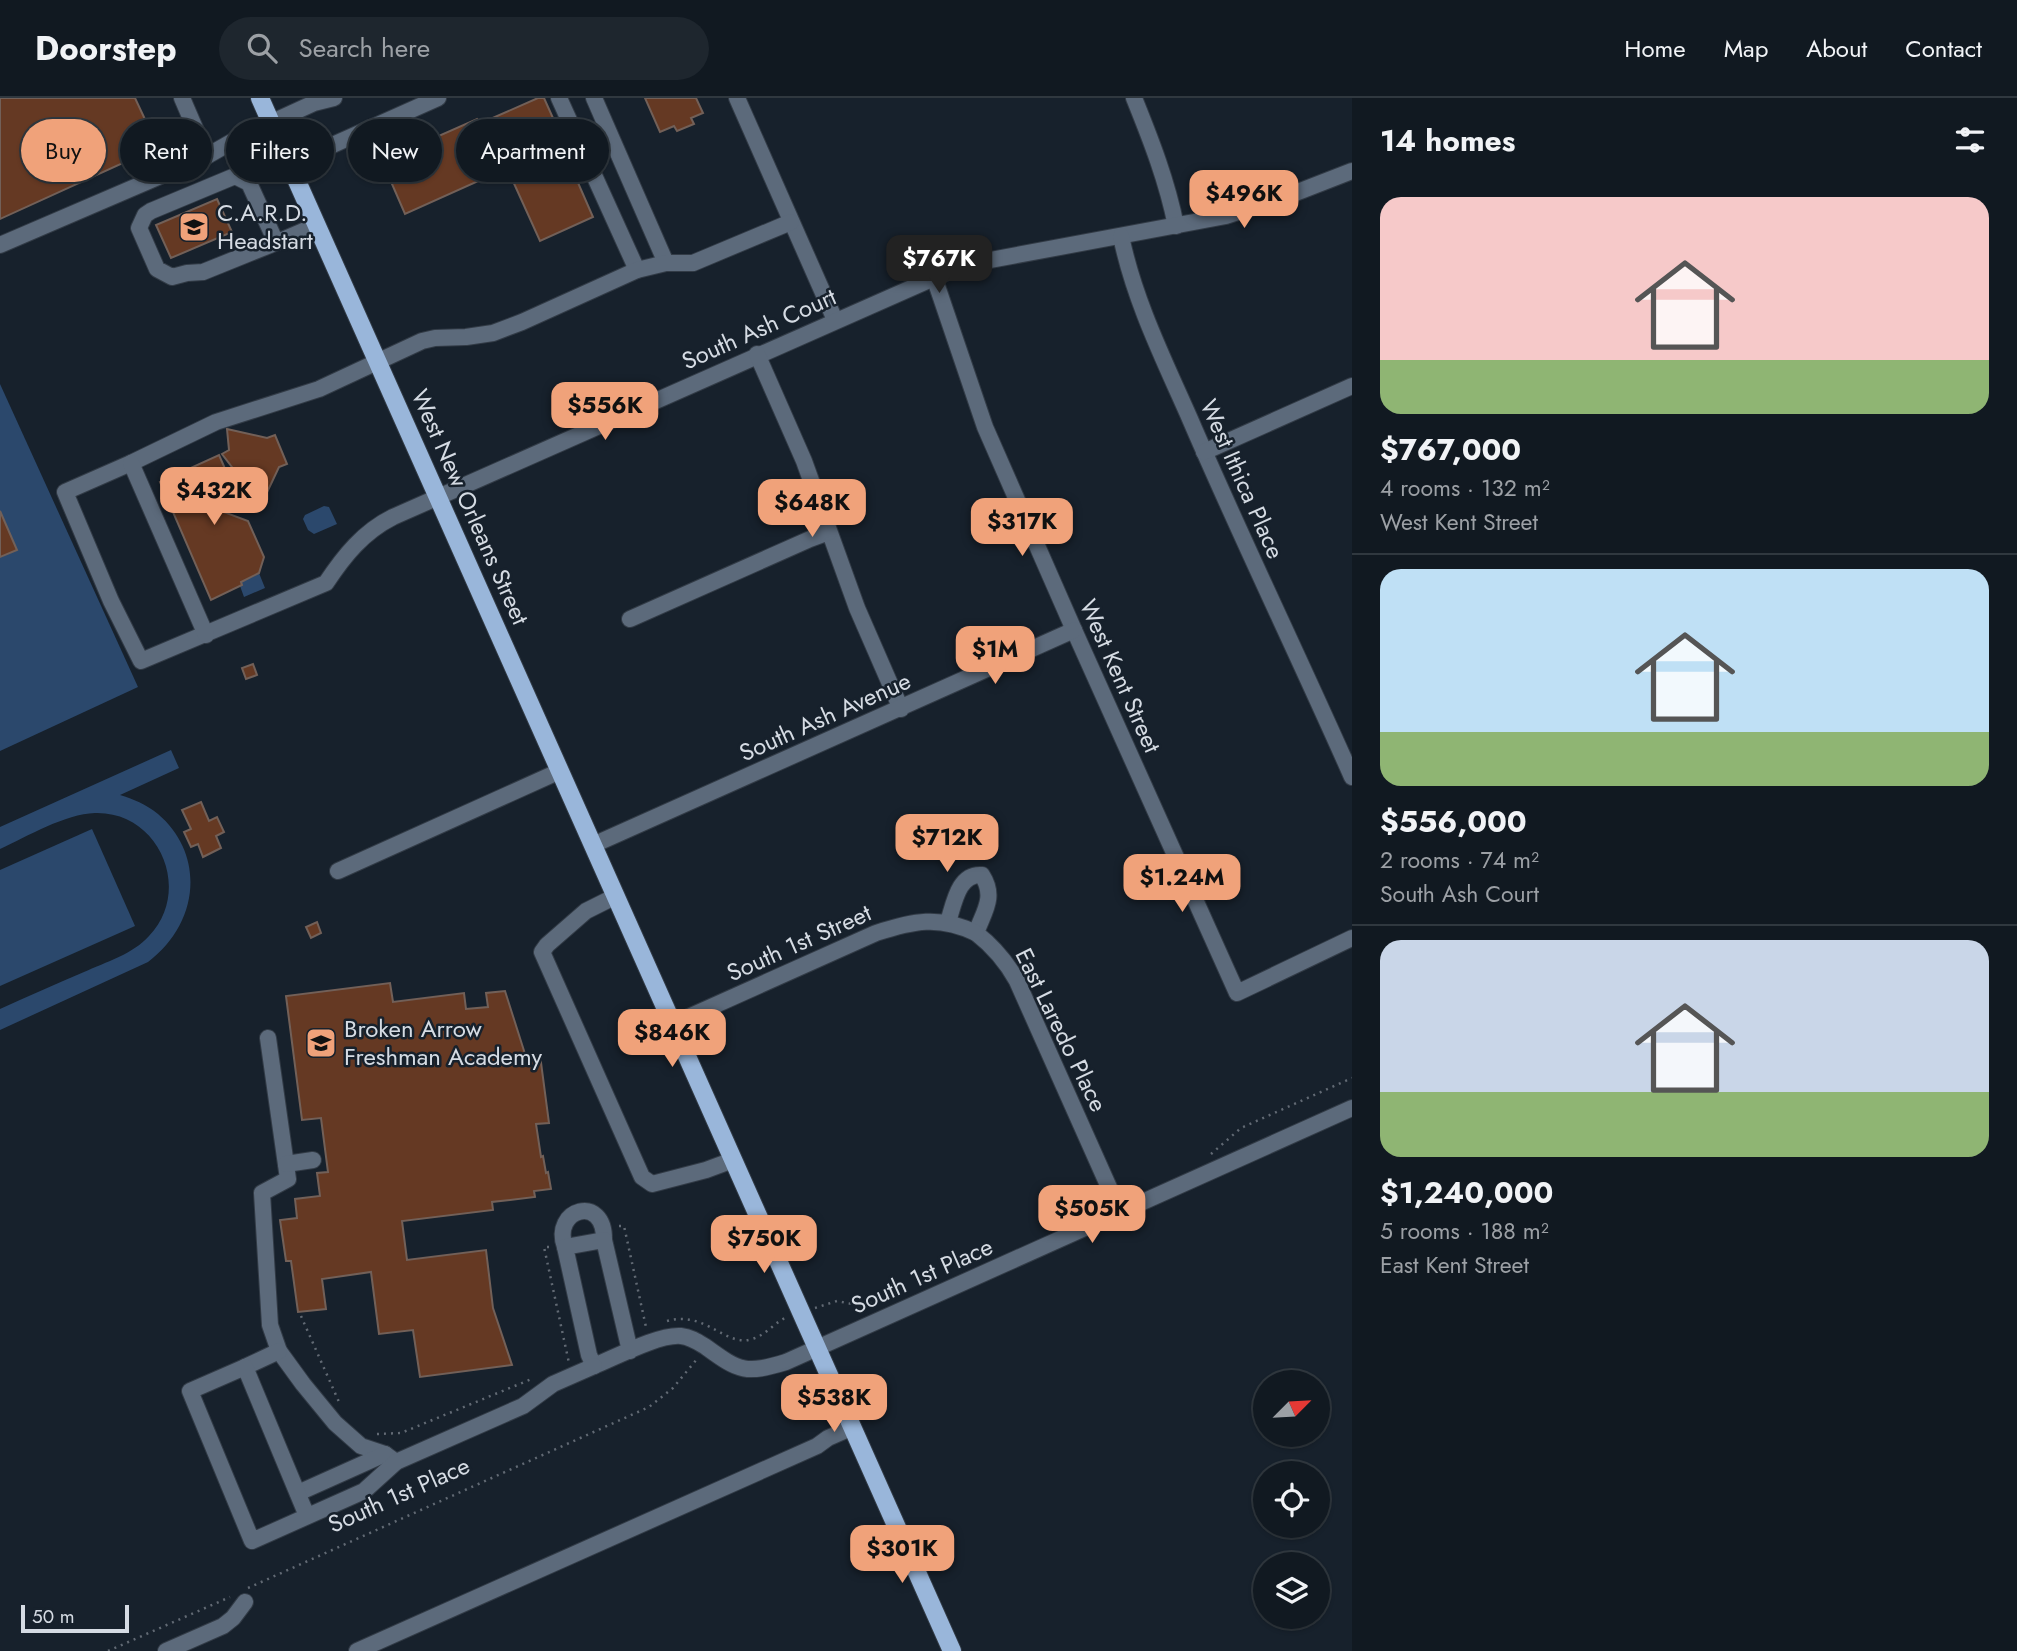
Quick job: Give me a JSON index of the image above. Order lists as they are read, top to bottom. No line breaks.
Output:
{"streets":{"main road":["West New Orleans Street"],"street":["South Ash Court","West Ithica Place","West Kent Street","South Ash Avenue","South 1st Street","East Laredo Place","South 1st Place"]},"crossings":[["South Ash Court","West Ithica Place"],["South Ash Court","West New Orleans Street"],["South Ash Court","West Kent Street"],["West New Orleans Street","South Ash Avenue"],["West New Orleans Street","South 1st Street"],["West New Orleans Street","South 1st Place"],["West Kent Street","South Ash Avenue"],["South 1st Street","East Laredo Place"],["East Laredo Place","South 1st Place"]],"places":{"school or university":["C.A.R.D. Headstart","Broken Arrow Freshman Academy"]},"scale_bar":"50 m","north":"top right","page":{"header":"Doorstep","search":"Search here","nav":["Home","Map","About","Contact"],"heading":"14 homes","chip":["Buy","Rent","Filters","New","Apartment"],"price":["$496K","$767K","$556K","$432K","$648K","$317K","$1M","$712K","$1.24M","$846K","$505K","$750K","$538K","$301K"],"list":[{"name":"$767,000","note":"4 rooms · 132 m² · West Kent Street"},{"name":"$556,000","note":"2 rooms · 74 m² · South Ash Court"},{"name":"$1,240,000","note":"5 rooms · 188 m² · East Kent Street"}],"scale":"50 m"}}
